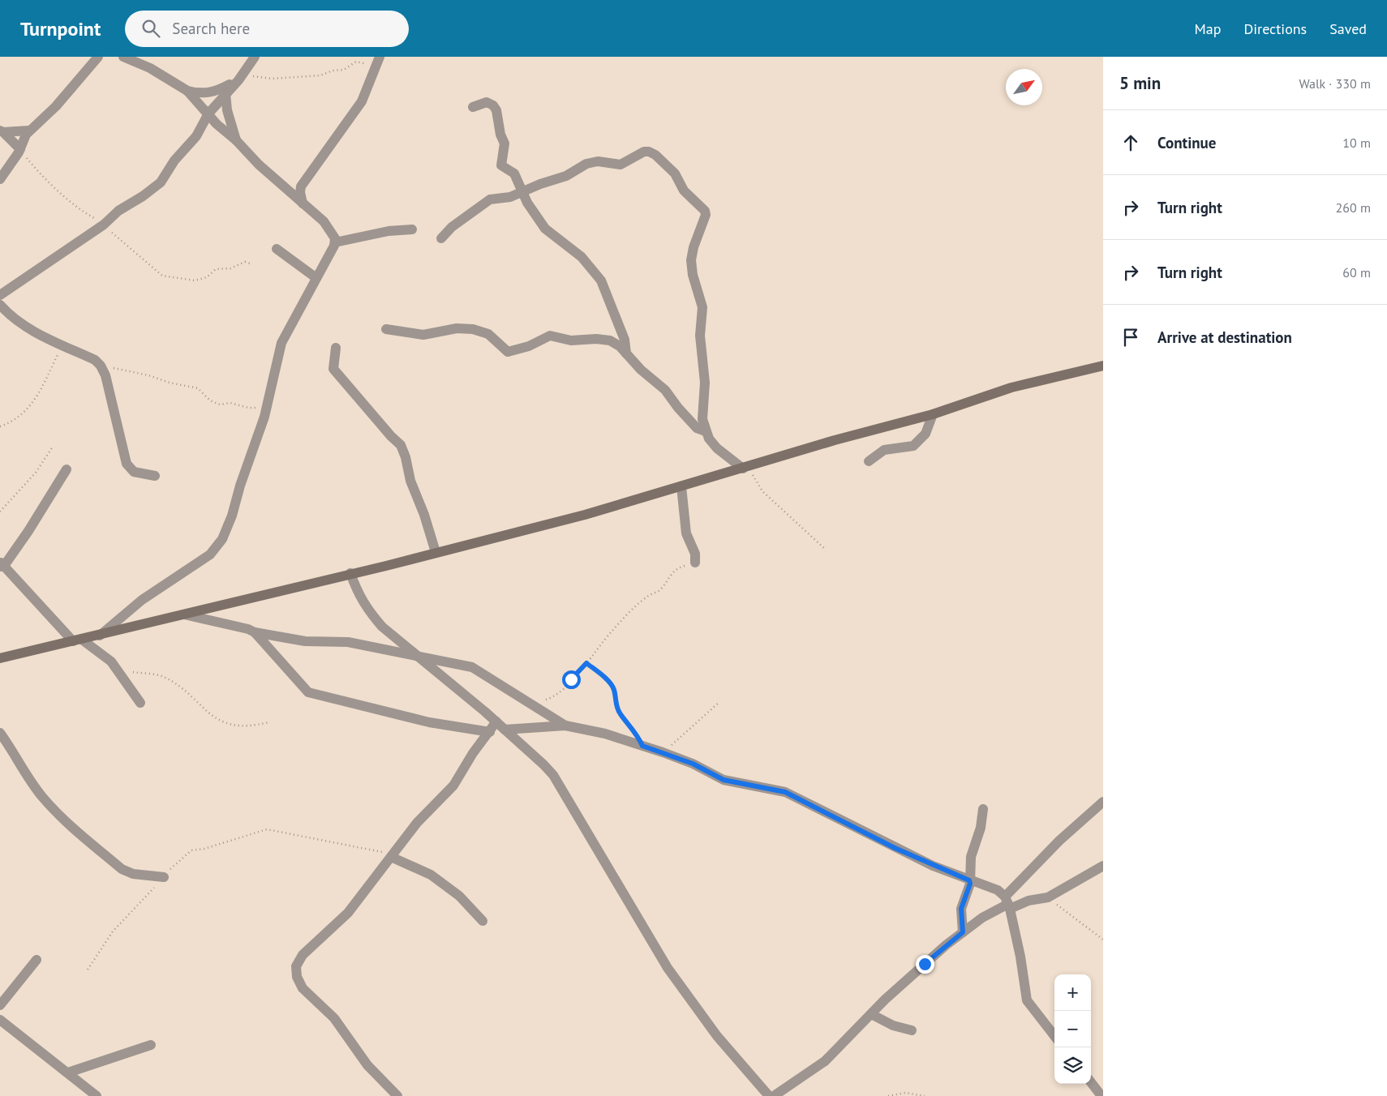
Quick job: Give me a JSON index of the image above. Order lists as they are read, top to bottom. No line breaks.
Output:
{"north":"top right","page":{"header":"Turnpoint","search":"Search here","nav":["Map","Directions","Saved"],"heading":["5 min","Walk · 330 m"],"list":[["Continue","10 m"],["Turn right","260 m"],["Turn right","60 m"],"Arrive at destination"],"map_buttons":["+","−"]}}
